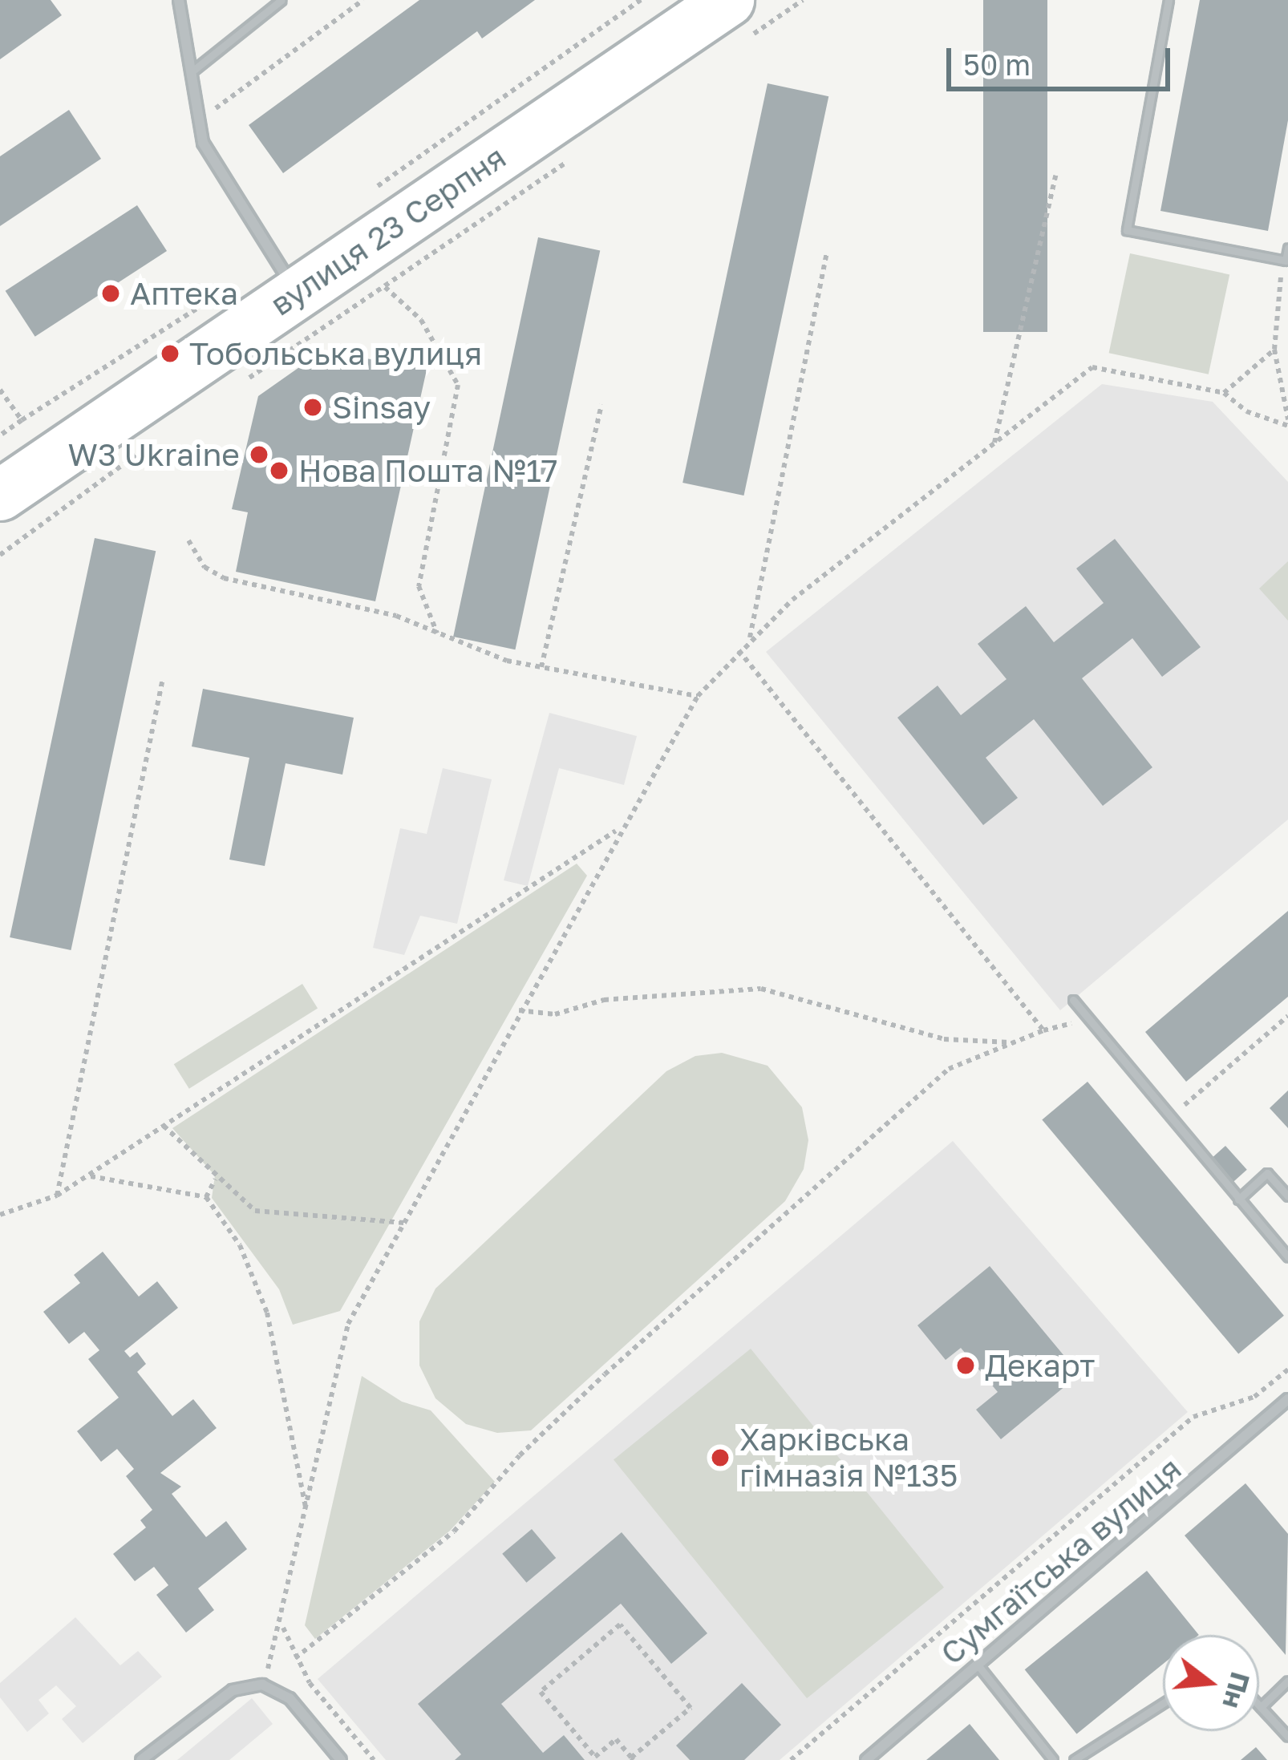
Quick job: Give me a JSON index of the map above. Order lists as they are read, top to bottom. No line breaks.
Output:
{"streets":{"street":["вулиця 23 Серпня","Сумгаїтська вулиця"]},"places":["Аптека","Тобольська вулиця","Sinsay","W3 Ukraine","Нова Пошта №17","Декарт","Харківська гімназія №135"],"scale_bar":"50 m","north":"right"}
